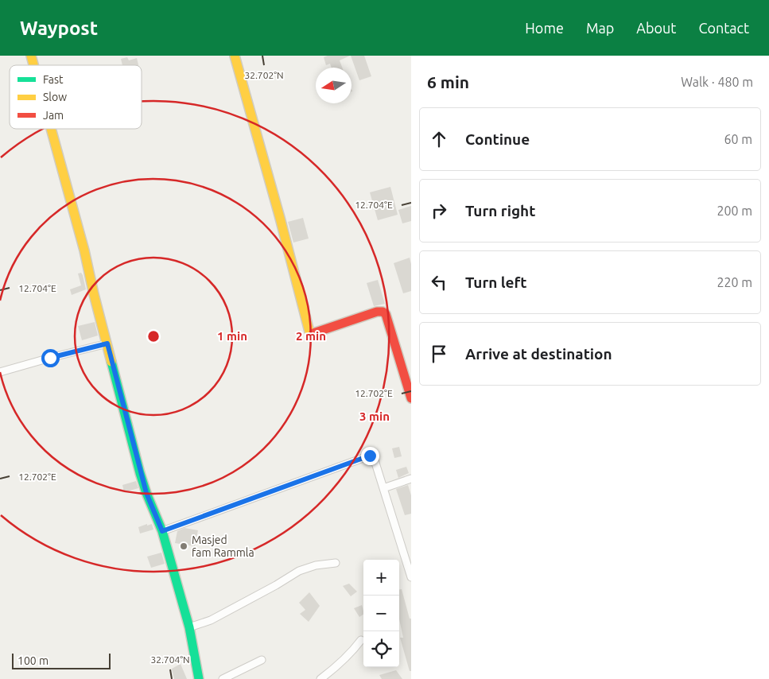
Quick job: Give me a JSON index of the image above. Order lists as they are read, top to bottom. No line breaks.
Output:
{"places":["Masjed fam Rammla"],"legend":["Fast","Slow","Jam"],"scale_bar":"100 m","north":"left","page":{"header":"Waypost","nav":["Home","Map","About","Contact"],"heading":["6 min","Walk · 480 m"],"list":[["Continue","60 m"],["Turn right","200 m"],["Turn left","220 m"],"Arrive at destination"],"map_buttons":["+","−"],"scale":"100 m"},"coordinates":["32.702°N","12.704°E","12.702°E","32.704°N"],"rings":["1 min","2 min","3 min"]}
